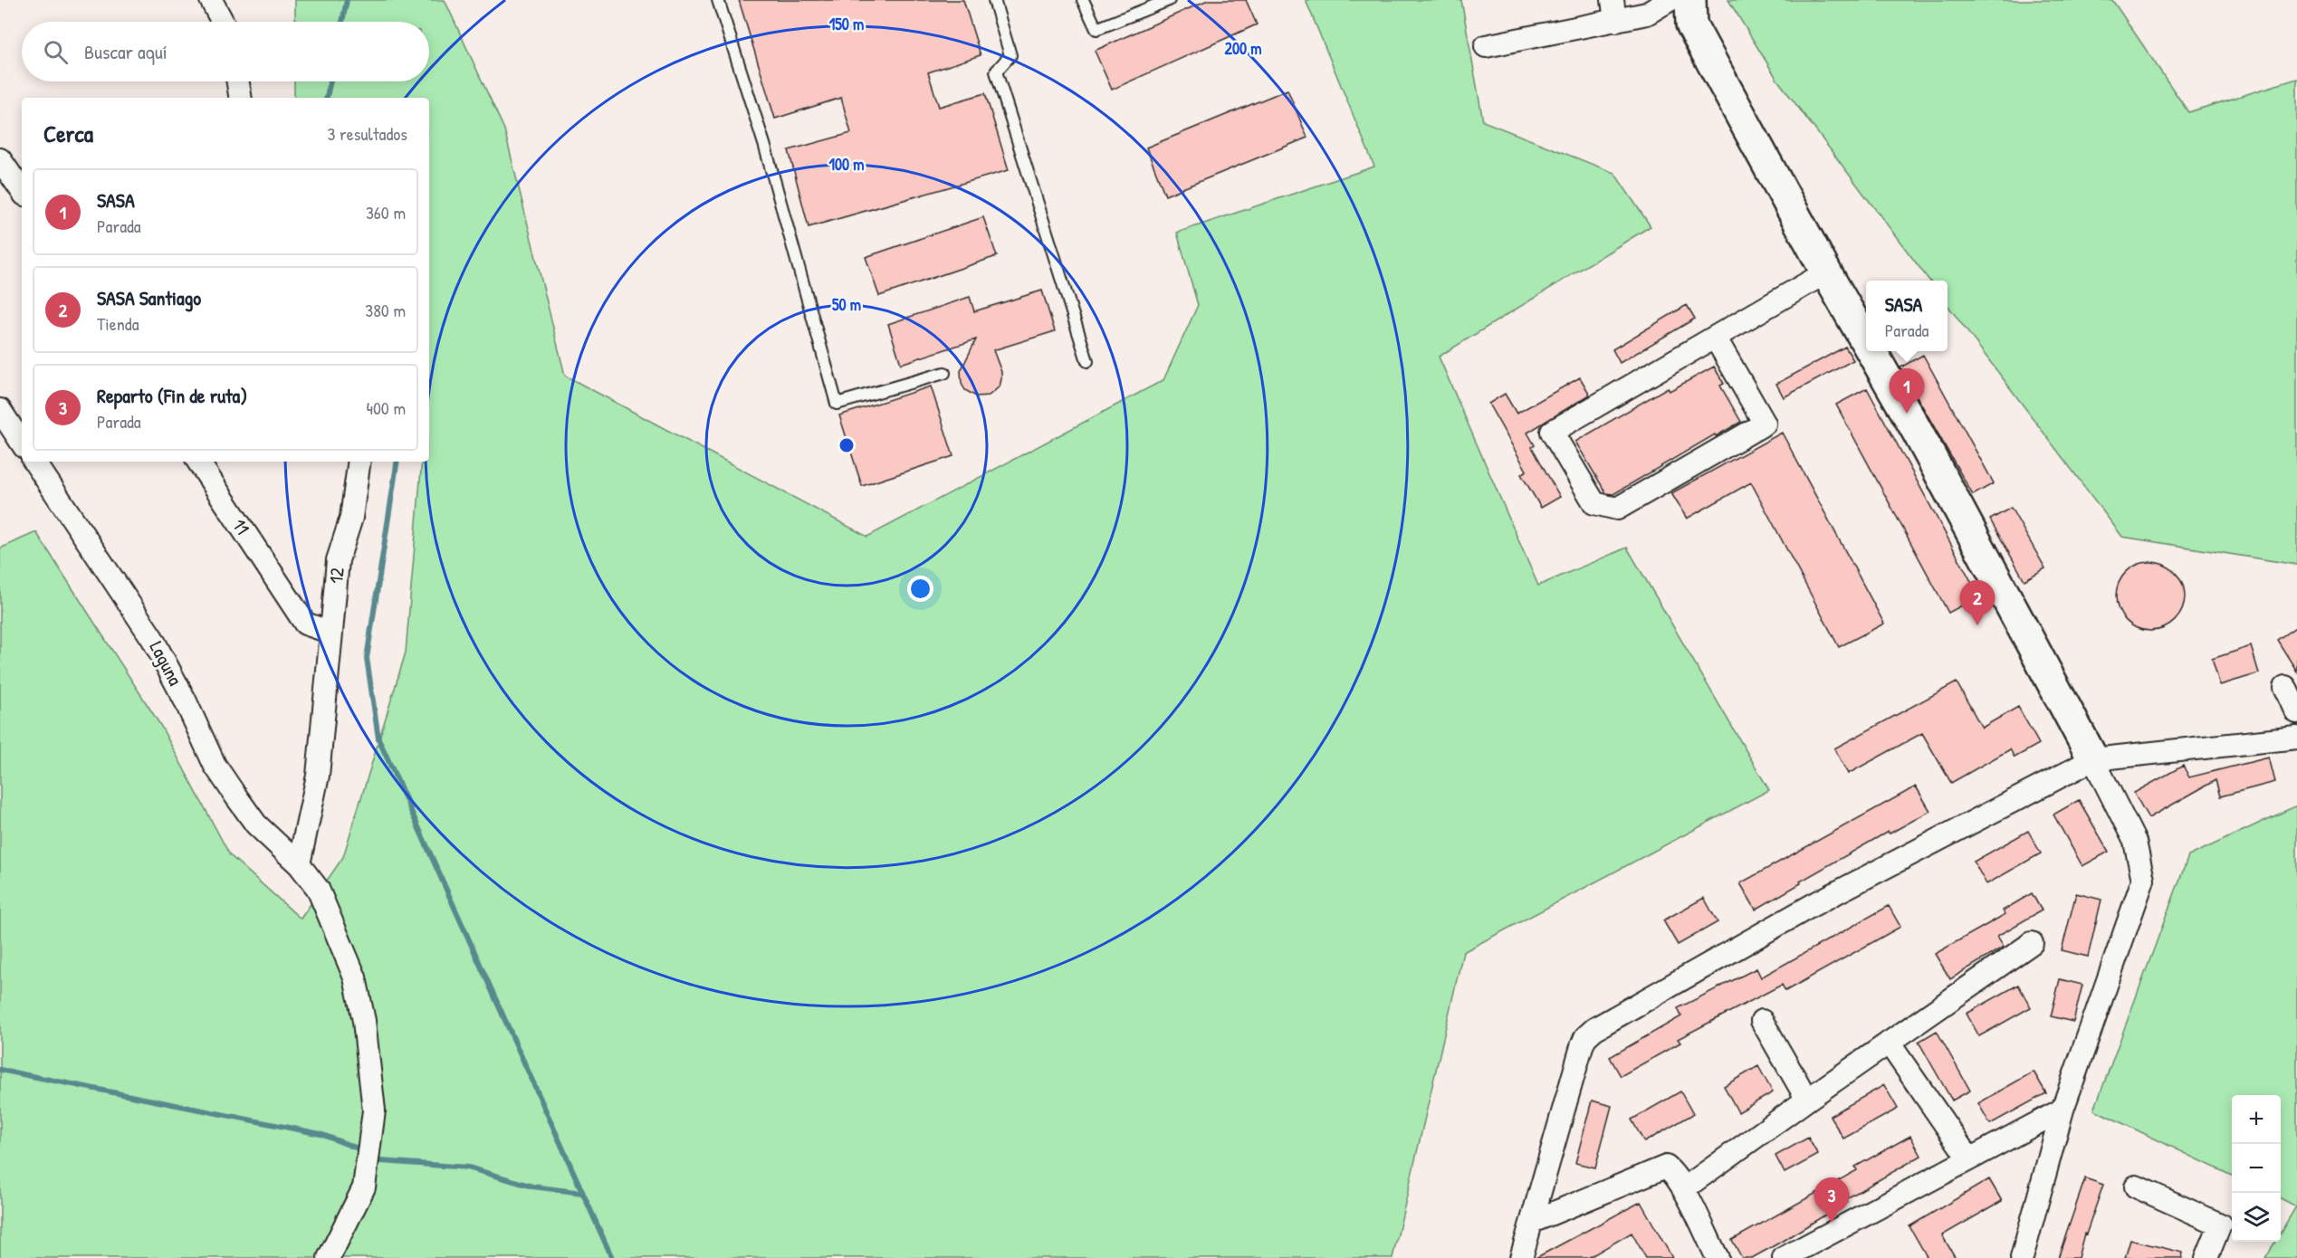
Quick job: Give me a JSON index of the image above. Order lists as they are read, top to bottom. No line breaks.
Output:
{"streets":{"street":["11","12","Laguna"]},"crossings":[["11","12"],["12","Laguna"]],"page":{"search":"Buscar aquí","heading":["Cerca","3 resultados"],"list":[{"mark":"1","name":"SASA","note":"Parada","value":"360 m"},{"mark":"2","name":"SASA Santiago","note":"Tienda","value":"380 m"},{"mark":"3","name":"Reparto (Fin de ruta)","note":"Parada","value":"400 m"}],"popup":["SASA","Parada"],"pins":["1","2","3"],"map_buttons":["+","−"]},"rings":["150 m","200 m","100 m","50 m"]}
